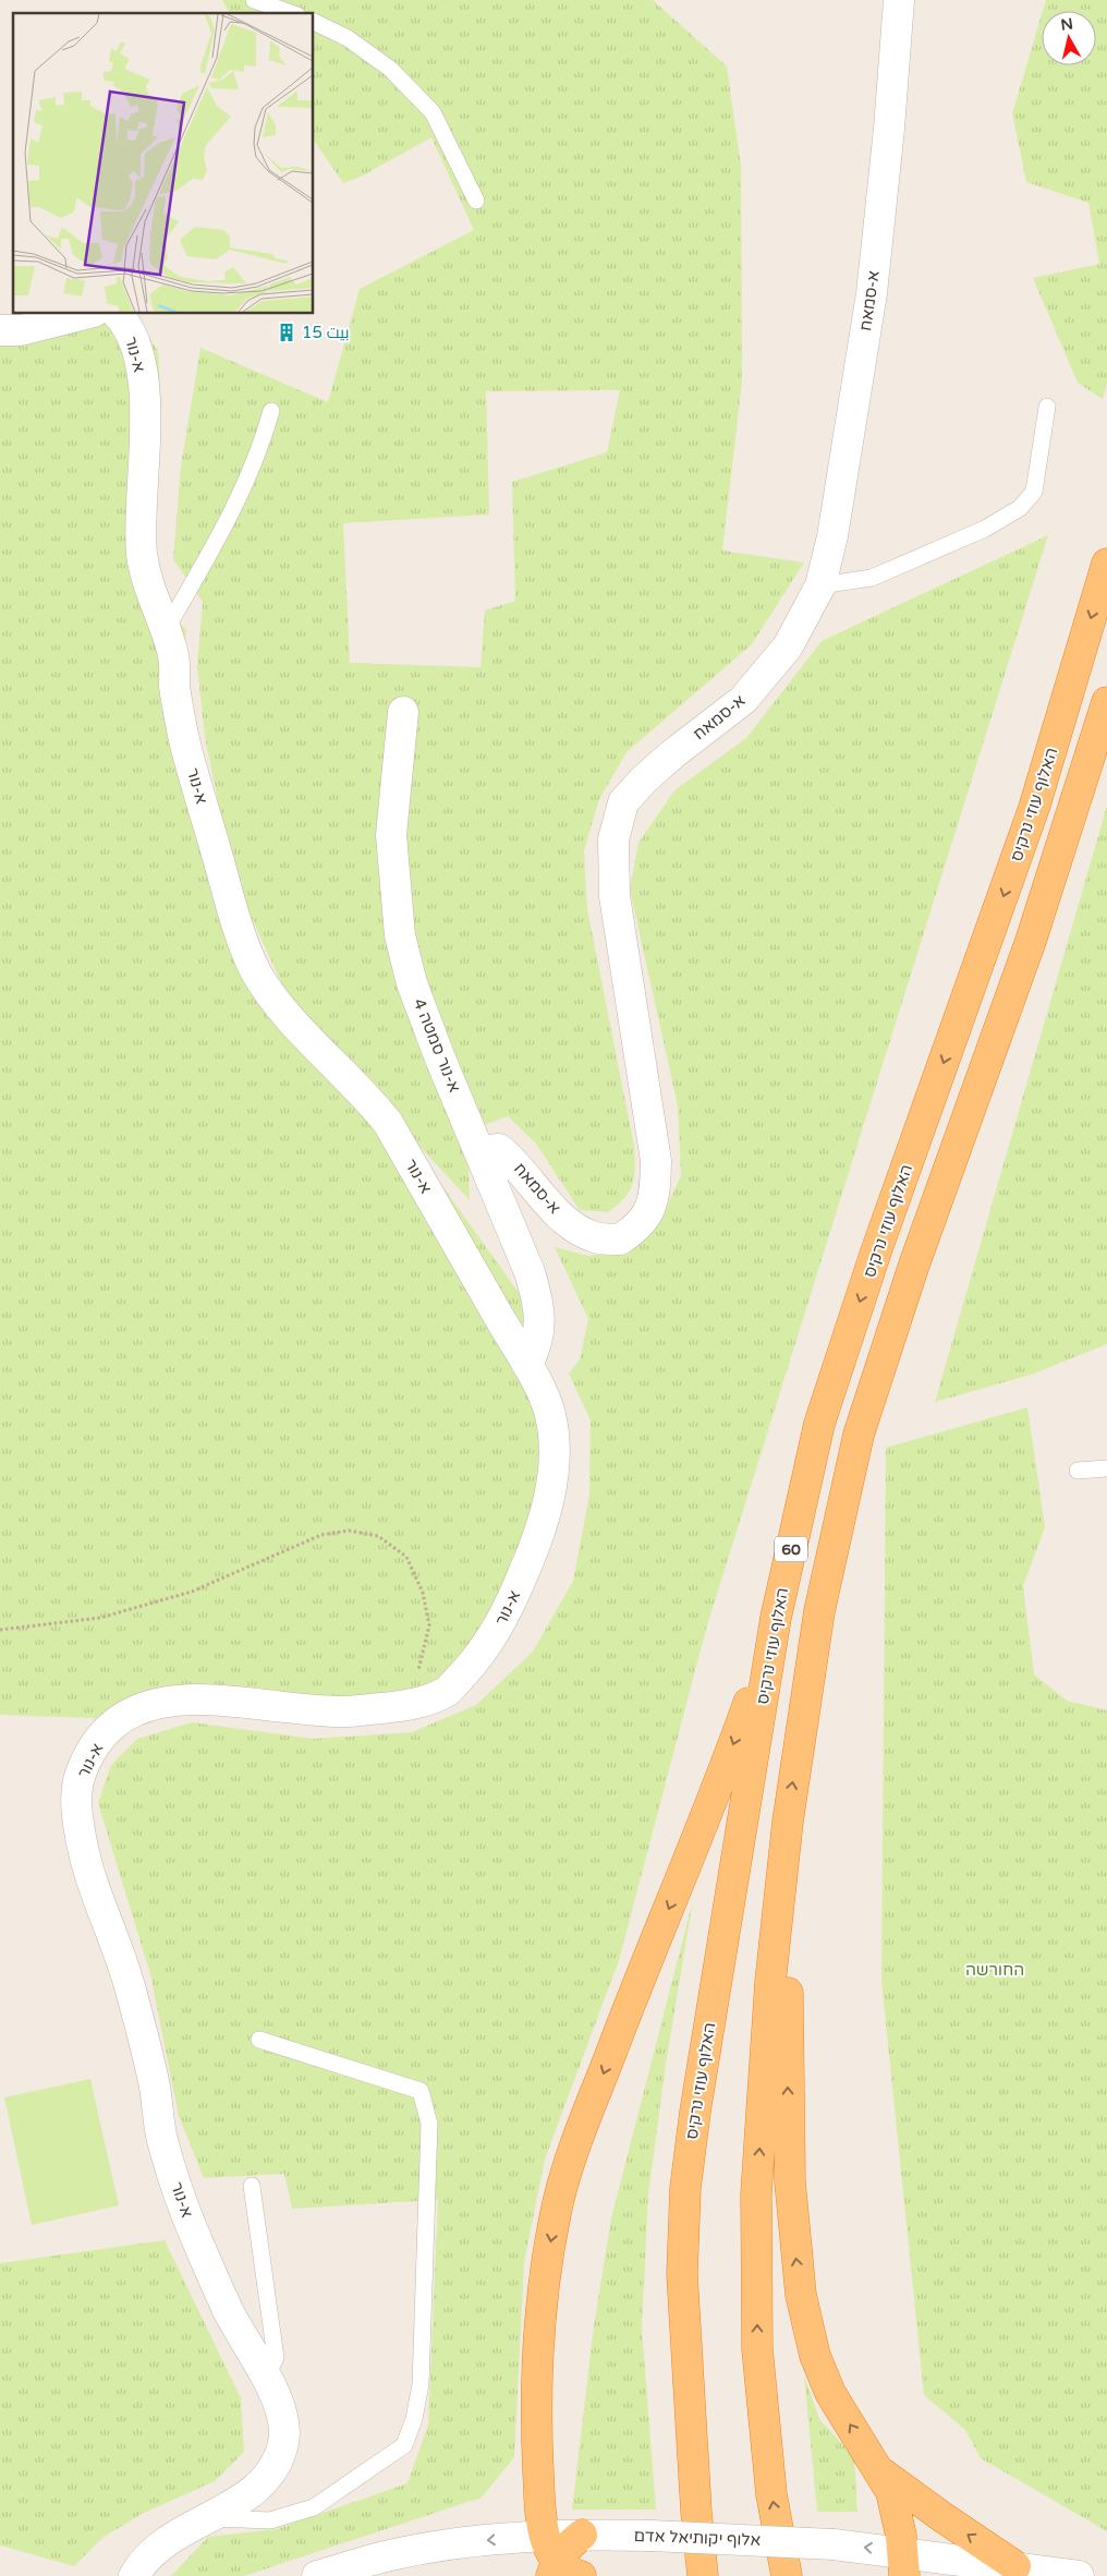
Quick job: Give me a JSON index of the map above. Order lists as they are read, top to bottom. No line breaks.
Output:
{"streets":{"highway":["האלוף עוזי נרקיס","60"],"street":["א-סמאח","א-נור","א-נור סמטה 4","אלוף יקותיאל אדם"]},"crossings":[["א-סמאח","א-נור סמטה 4"],["א-נור","א-נור סמטה 4"]],"one_way":["אלוף יקותיאל אדם"],"parks":["החורשה"],"places":{"building":["بيت 15"]},"north":"top"}
